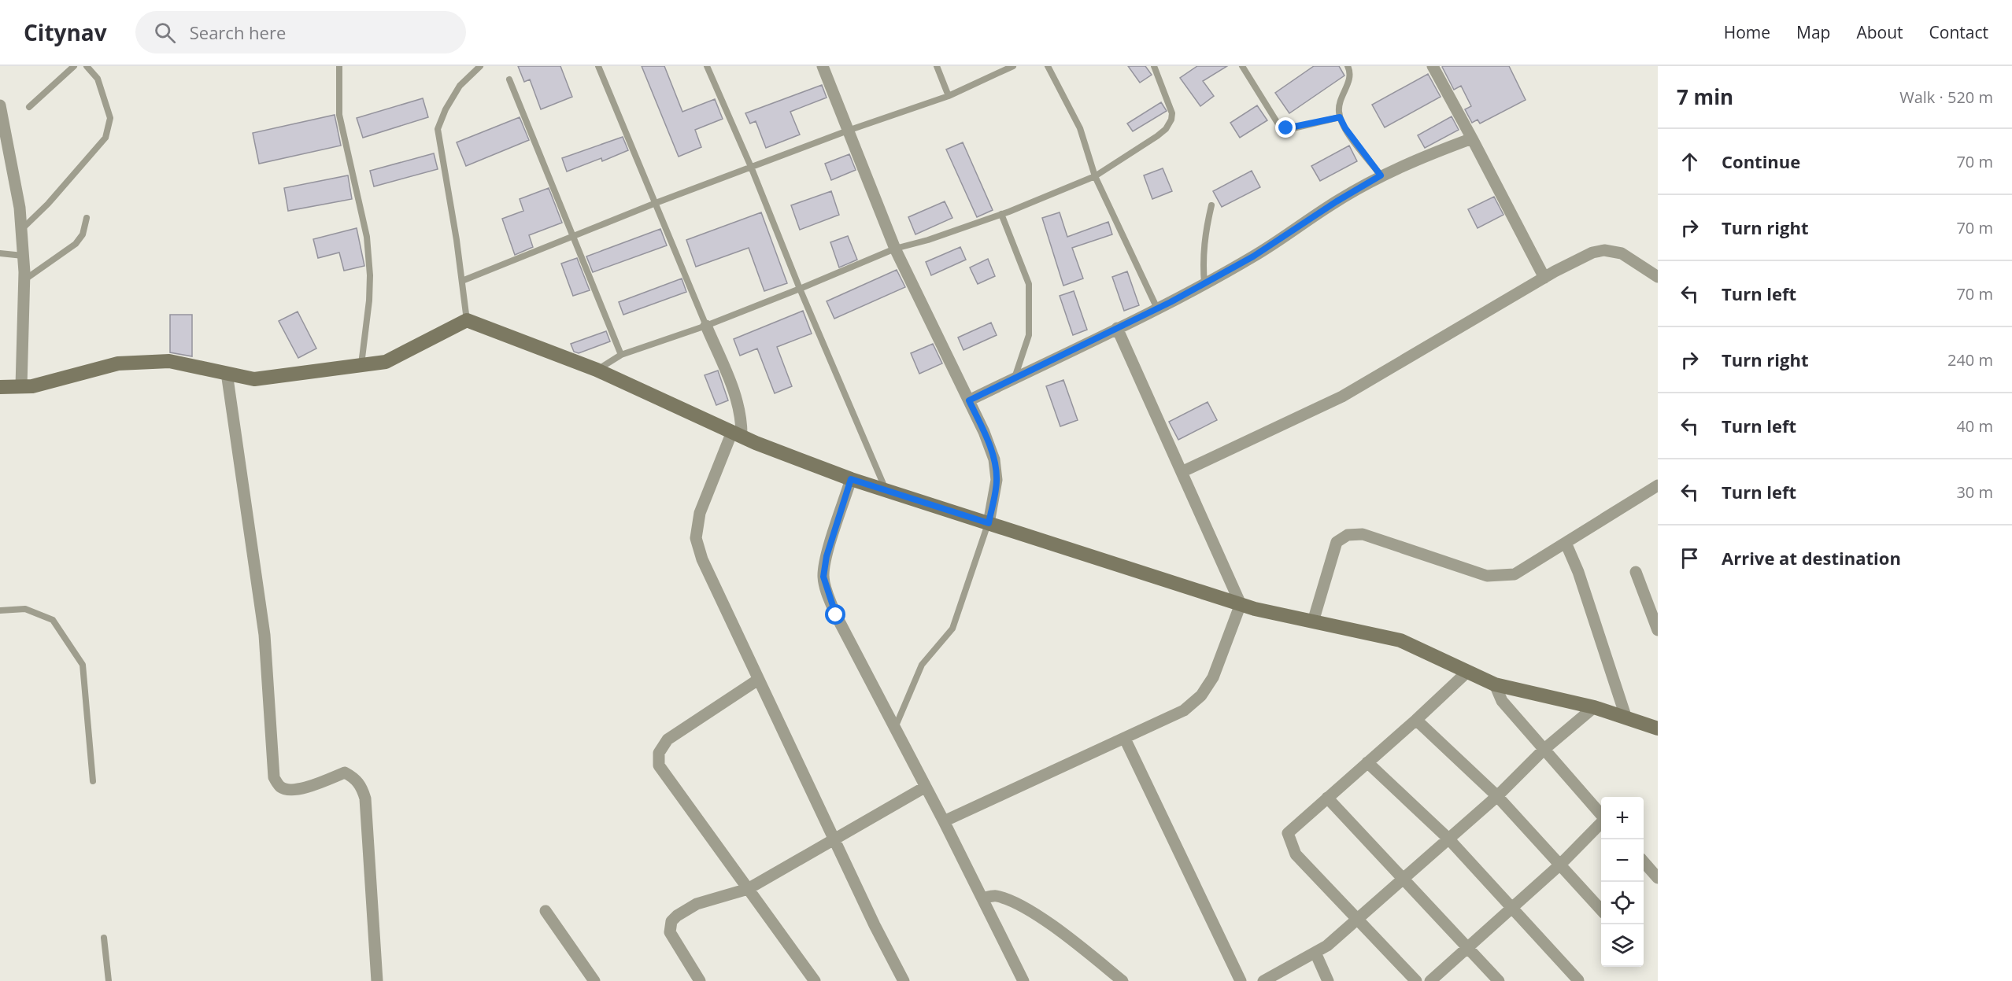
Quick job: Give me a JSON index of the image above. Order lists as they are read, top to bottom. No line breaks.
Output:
{"page":{"header":"Citynav","search":"Search here","nav":["Home","Map","About","Contact"],"heading":["7 min","Walk · 520 m"],"list":[["Continue","70 m"],["Turn right","70 m"],["Turn left","70 m"],["Turn right","240 m"],["Turn left","40 m"],["Turn left","30 m"],"Arrive at destination"],"map_buttons":["+","−"]}}
